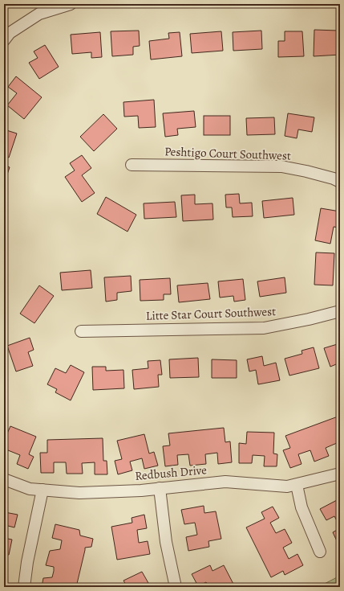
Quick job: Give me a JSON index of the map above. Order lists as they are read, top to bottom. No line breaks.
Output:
{"streets":{"street":["Peshtigo Court Southwest","Litte Star Court Southwest","Redbush Drive"]}}
